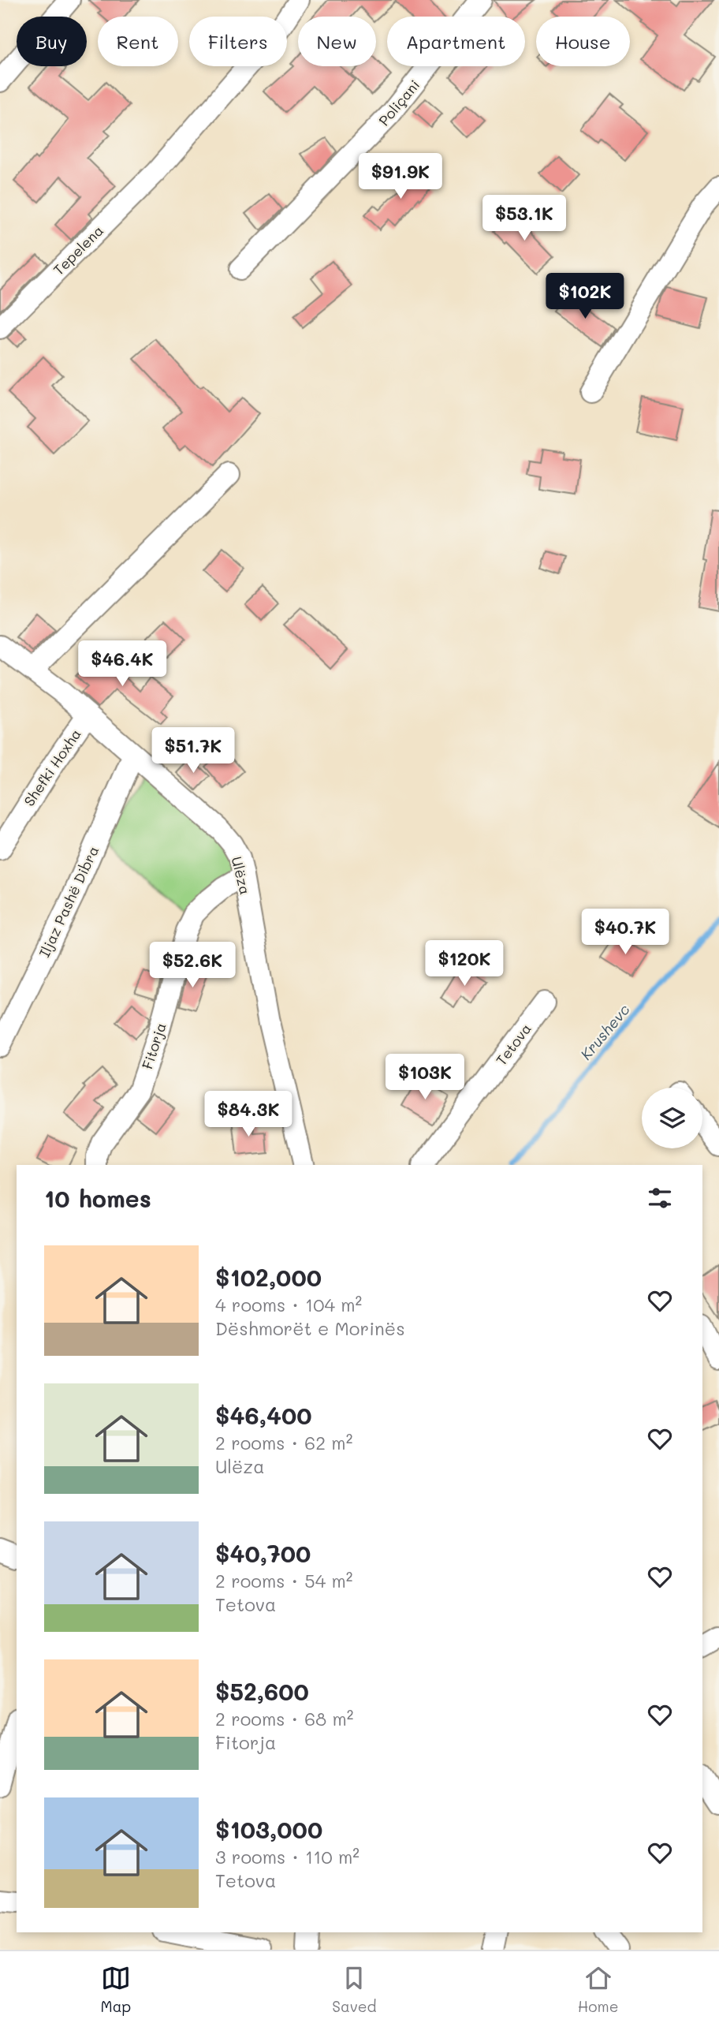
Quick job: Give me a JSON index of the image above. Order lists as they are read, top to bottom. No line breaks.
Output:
{"streets":{"street":["Poliçani","Tepelena","Shefki Hoxha","Ulëza","Iljaz Pashë Dibra","Tetova","Fitorja"]},"crossings":[["Shefki Hoxha","Ulëza"],["Ulëza","Iljaz Pashë Dibra"],["Ulëza","Fitorja"]],"water":["Krushevc"],"page":{"chip":["Buy","Rent","Filters","New","Apartment","House"],"price":["$91.9K","$53.1K","$102K","$46.4K","$51.7K","$40.7K","$120K","$52.6K","$103K","$84.3K"],"heading":"10 homes","list":[{"name":"$102,000","note":"4 rooms · 104 m² · Dëshmorët e Morinës"},{"name":"$46,400","note":"2 rooms · 62 m² · Ulëza"},{"name":"$40,700","note":"2 rooms · 54 m² · Tetova"},{"name":"$52,600","note":"2 rooms · 68 m² · Fitorja"},{"name":"$103,000","note":"3 rooms · 110 m² · Tetova"}],"tabs":["Map","Saved","Home"]}}
